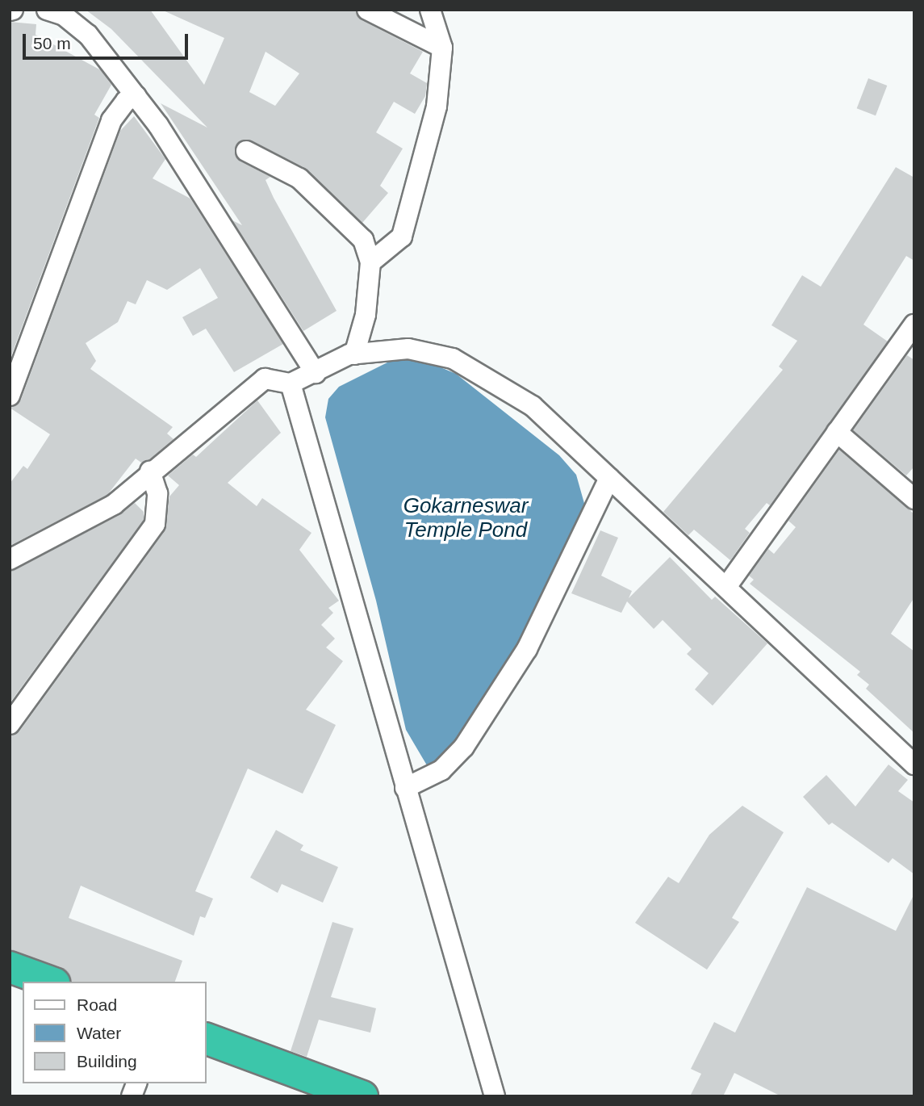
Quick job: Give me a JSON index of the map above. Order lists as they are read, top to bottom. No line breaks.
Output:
{"water":["Gokarneswar Temple Pond"],"legend":["Road","Water","Building"],"scale_bar":"50 m"}
